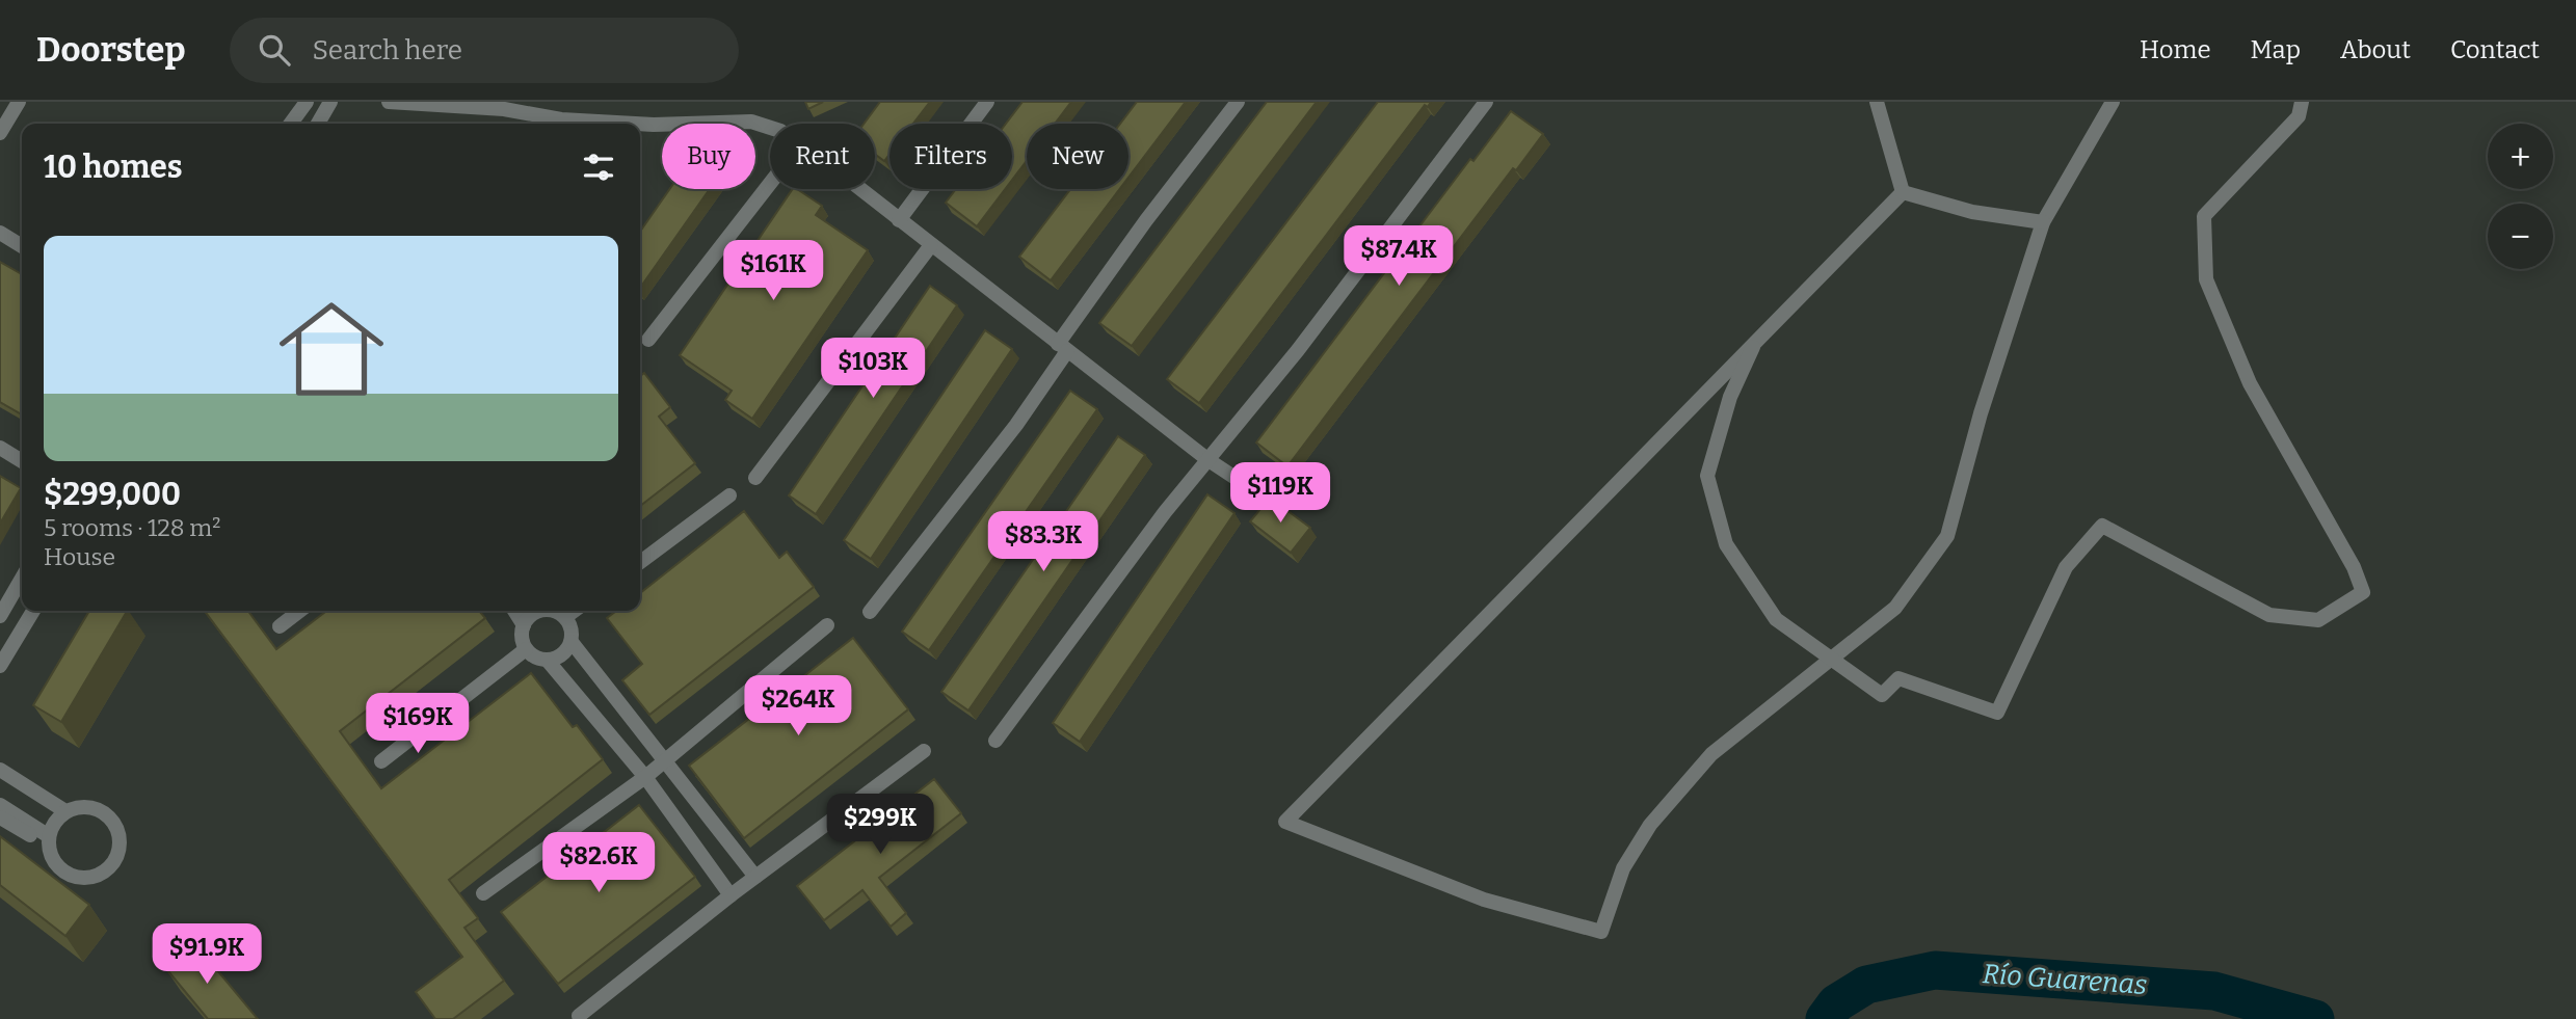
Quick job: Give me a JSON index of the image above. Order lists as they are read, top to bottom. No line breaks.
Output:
{"water":["Río Guarenas"],"page":{"header":"Doorstep","search":"Search here","nav":["Home","Map","About","Contact"],"map_buttons":["+","−"],"chip":["Buy","Rent","Filters","New"],"heading":"10 homes","list":[{"name":"$299,000","note":"5 rooms · 128 m² · House"}],"price":["$87.4K","$161K","$103K","$119K","$83.3K","$264K","$169K","$299K","$82.6K","$91.9K"]}}
